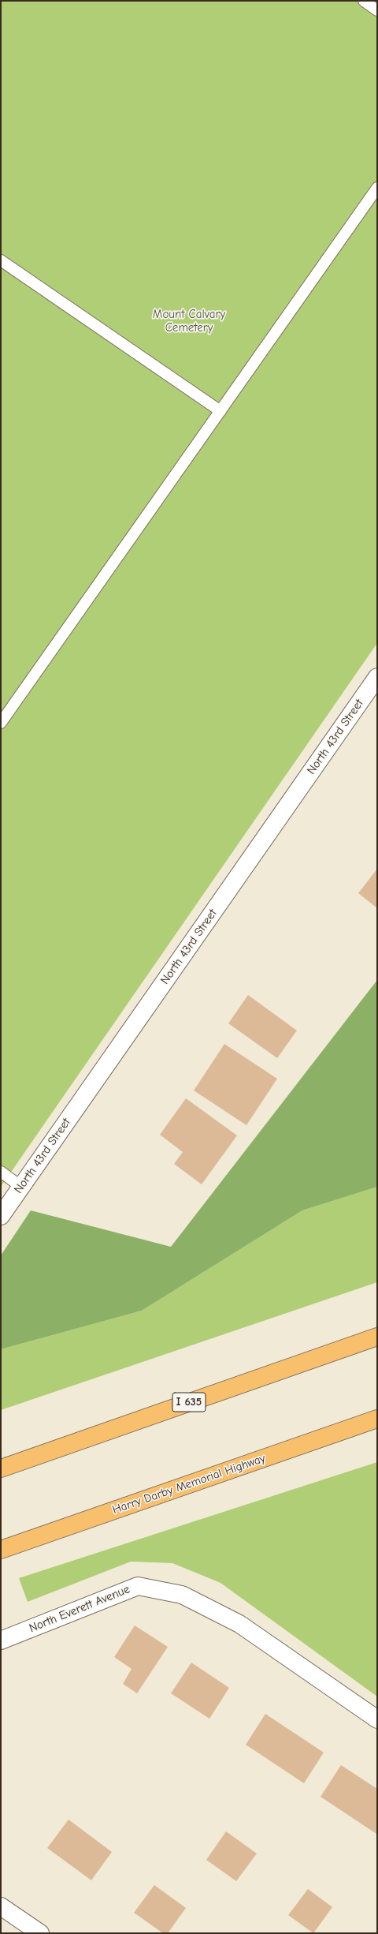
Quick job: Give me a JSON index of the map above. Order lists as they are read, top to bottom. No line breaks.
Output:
{"streets":{"highway":["I 635","Harry Darby Memorial Highway"],"street":["North 43rd Street","North Everett Avenue"]},"parks":["Mount Calvary Cemetery"]}
